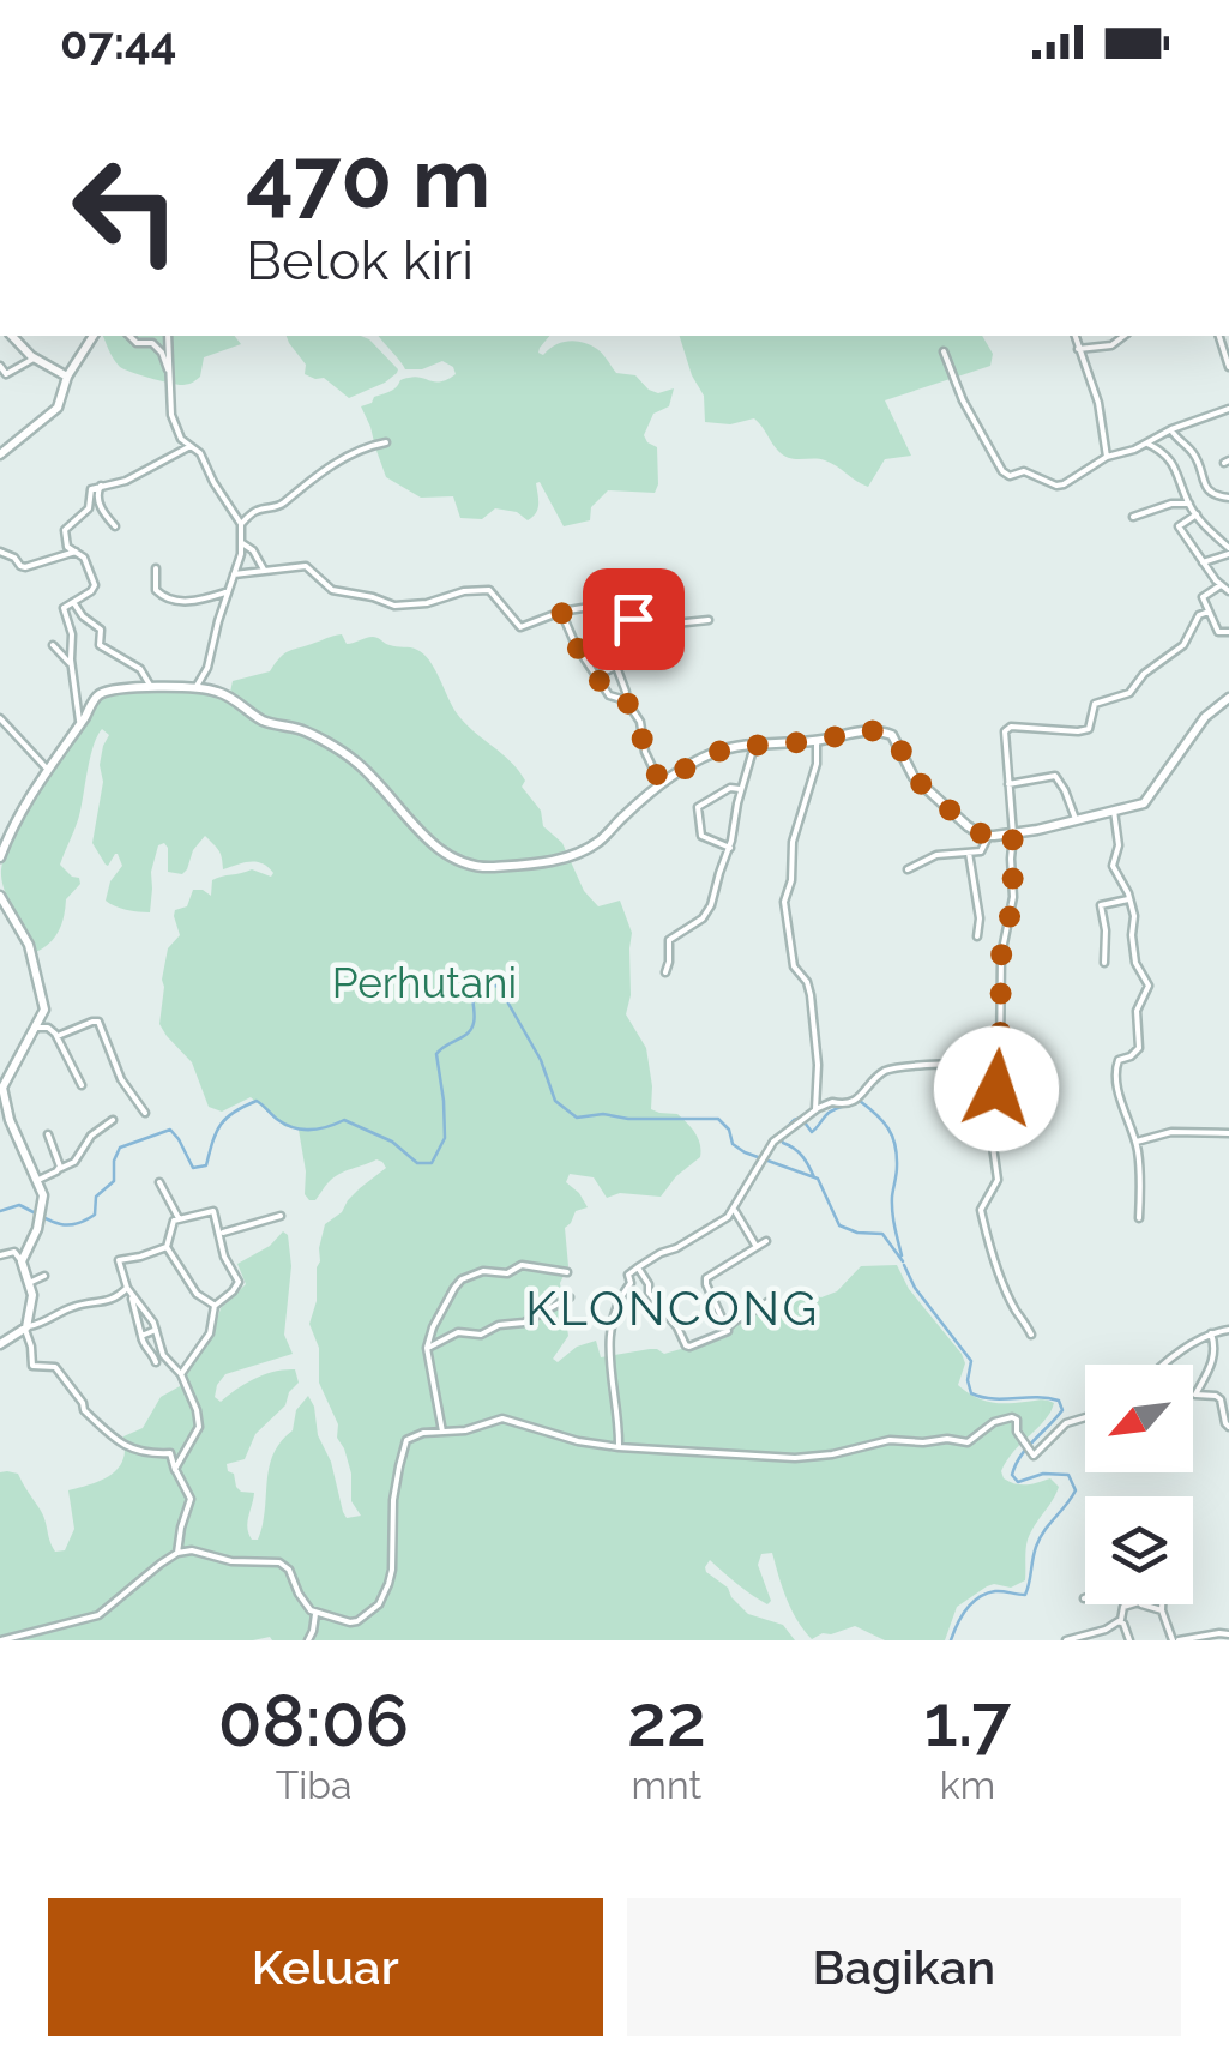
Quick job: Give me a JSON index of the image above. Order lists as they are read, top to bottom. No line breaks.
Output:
{"districts":["KLONCONG"],"parks":["Perhutani"],"north":"bottom left","page":{"status":"07:44","turn":["470 m","Belok kiri"],"eta":["08:06","Tiba","22","mnt","1.7","km"],"buttons":["Keluar","Bagikan"]}}
